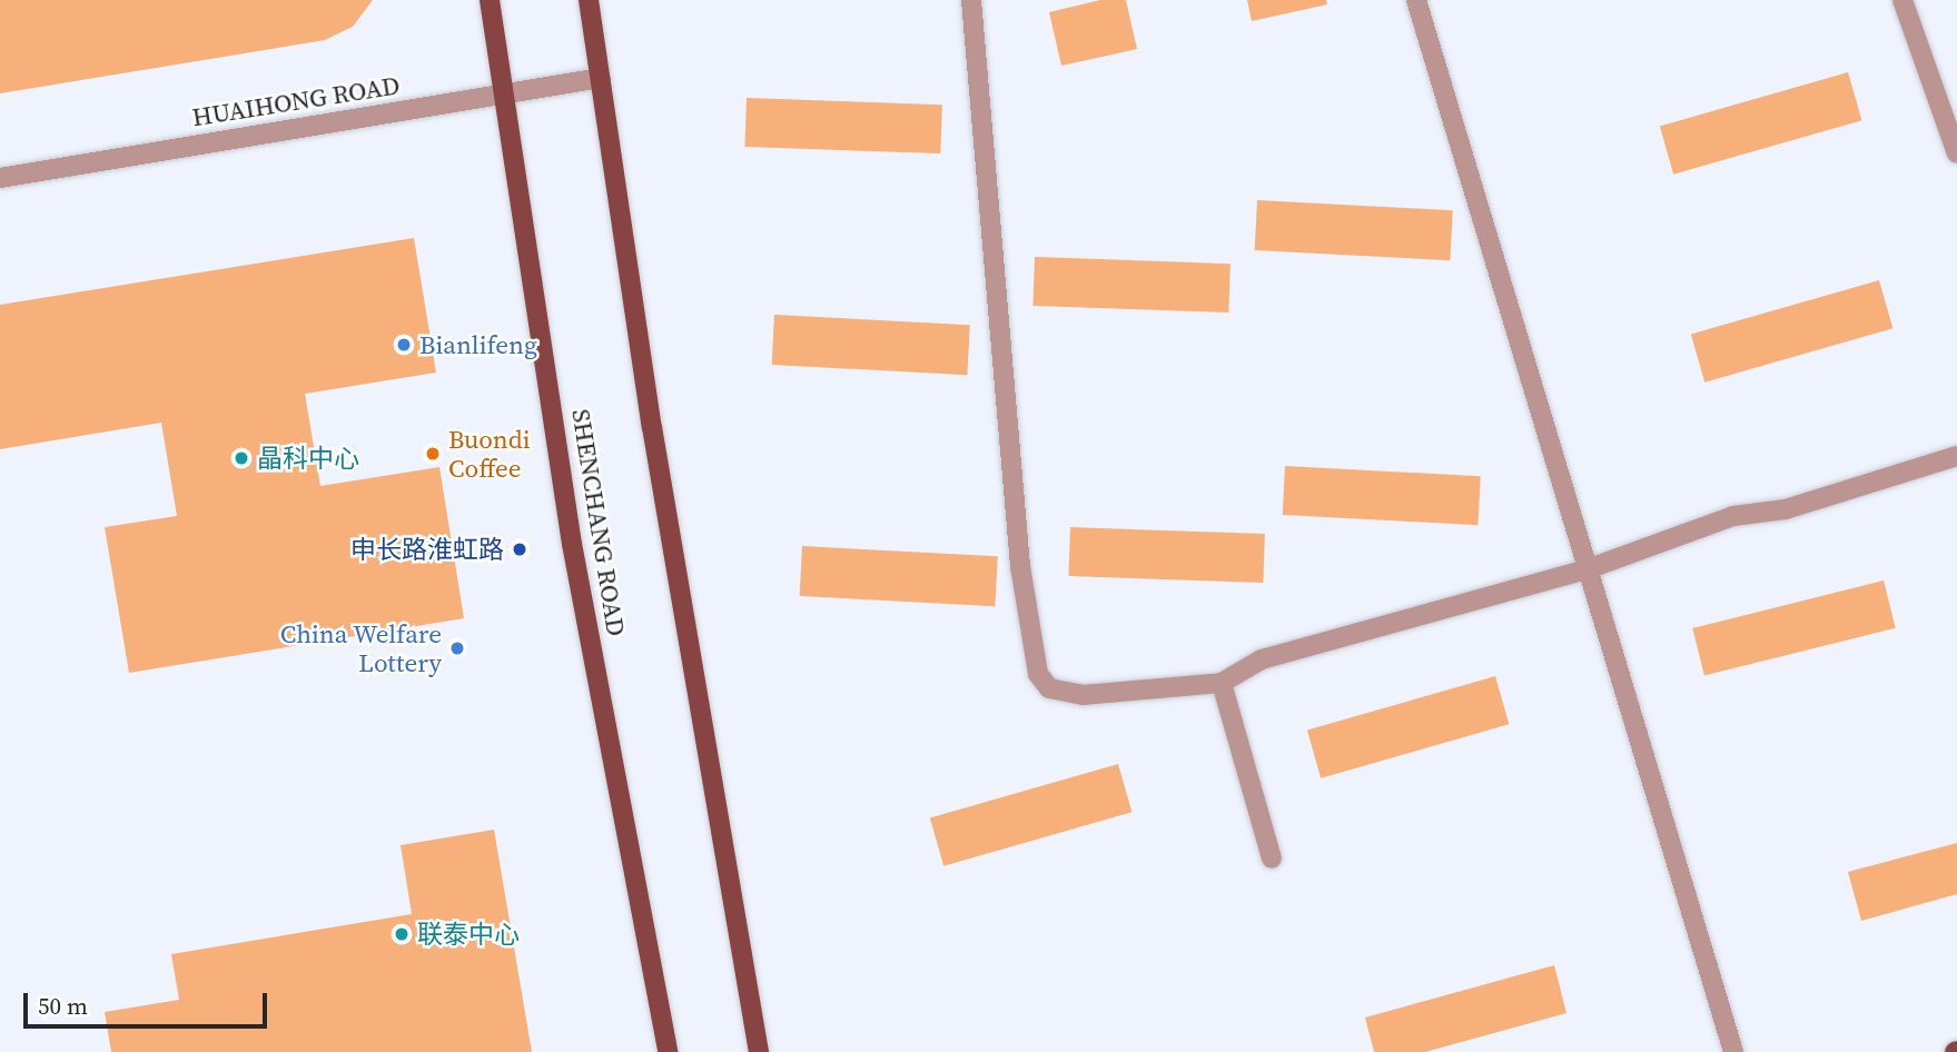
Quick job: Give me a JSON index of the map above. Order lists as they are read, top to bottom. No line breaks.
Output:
{"streets":{"main road":["SHENCHANG ROAD"],"street":["HUAIHONG ROAD"]},"crossings":[["HUAIHONG ROAD","SHENCHANG ROAD"]],"places":["Bianlifeng","Buondi Coffee","晶科中心","申长路淮虹路","China Welfare Lottery","联泰中心"],"scale_bar":"50 m"}
